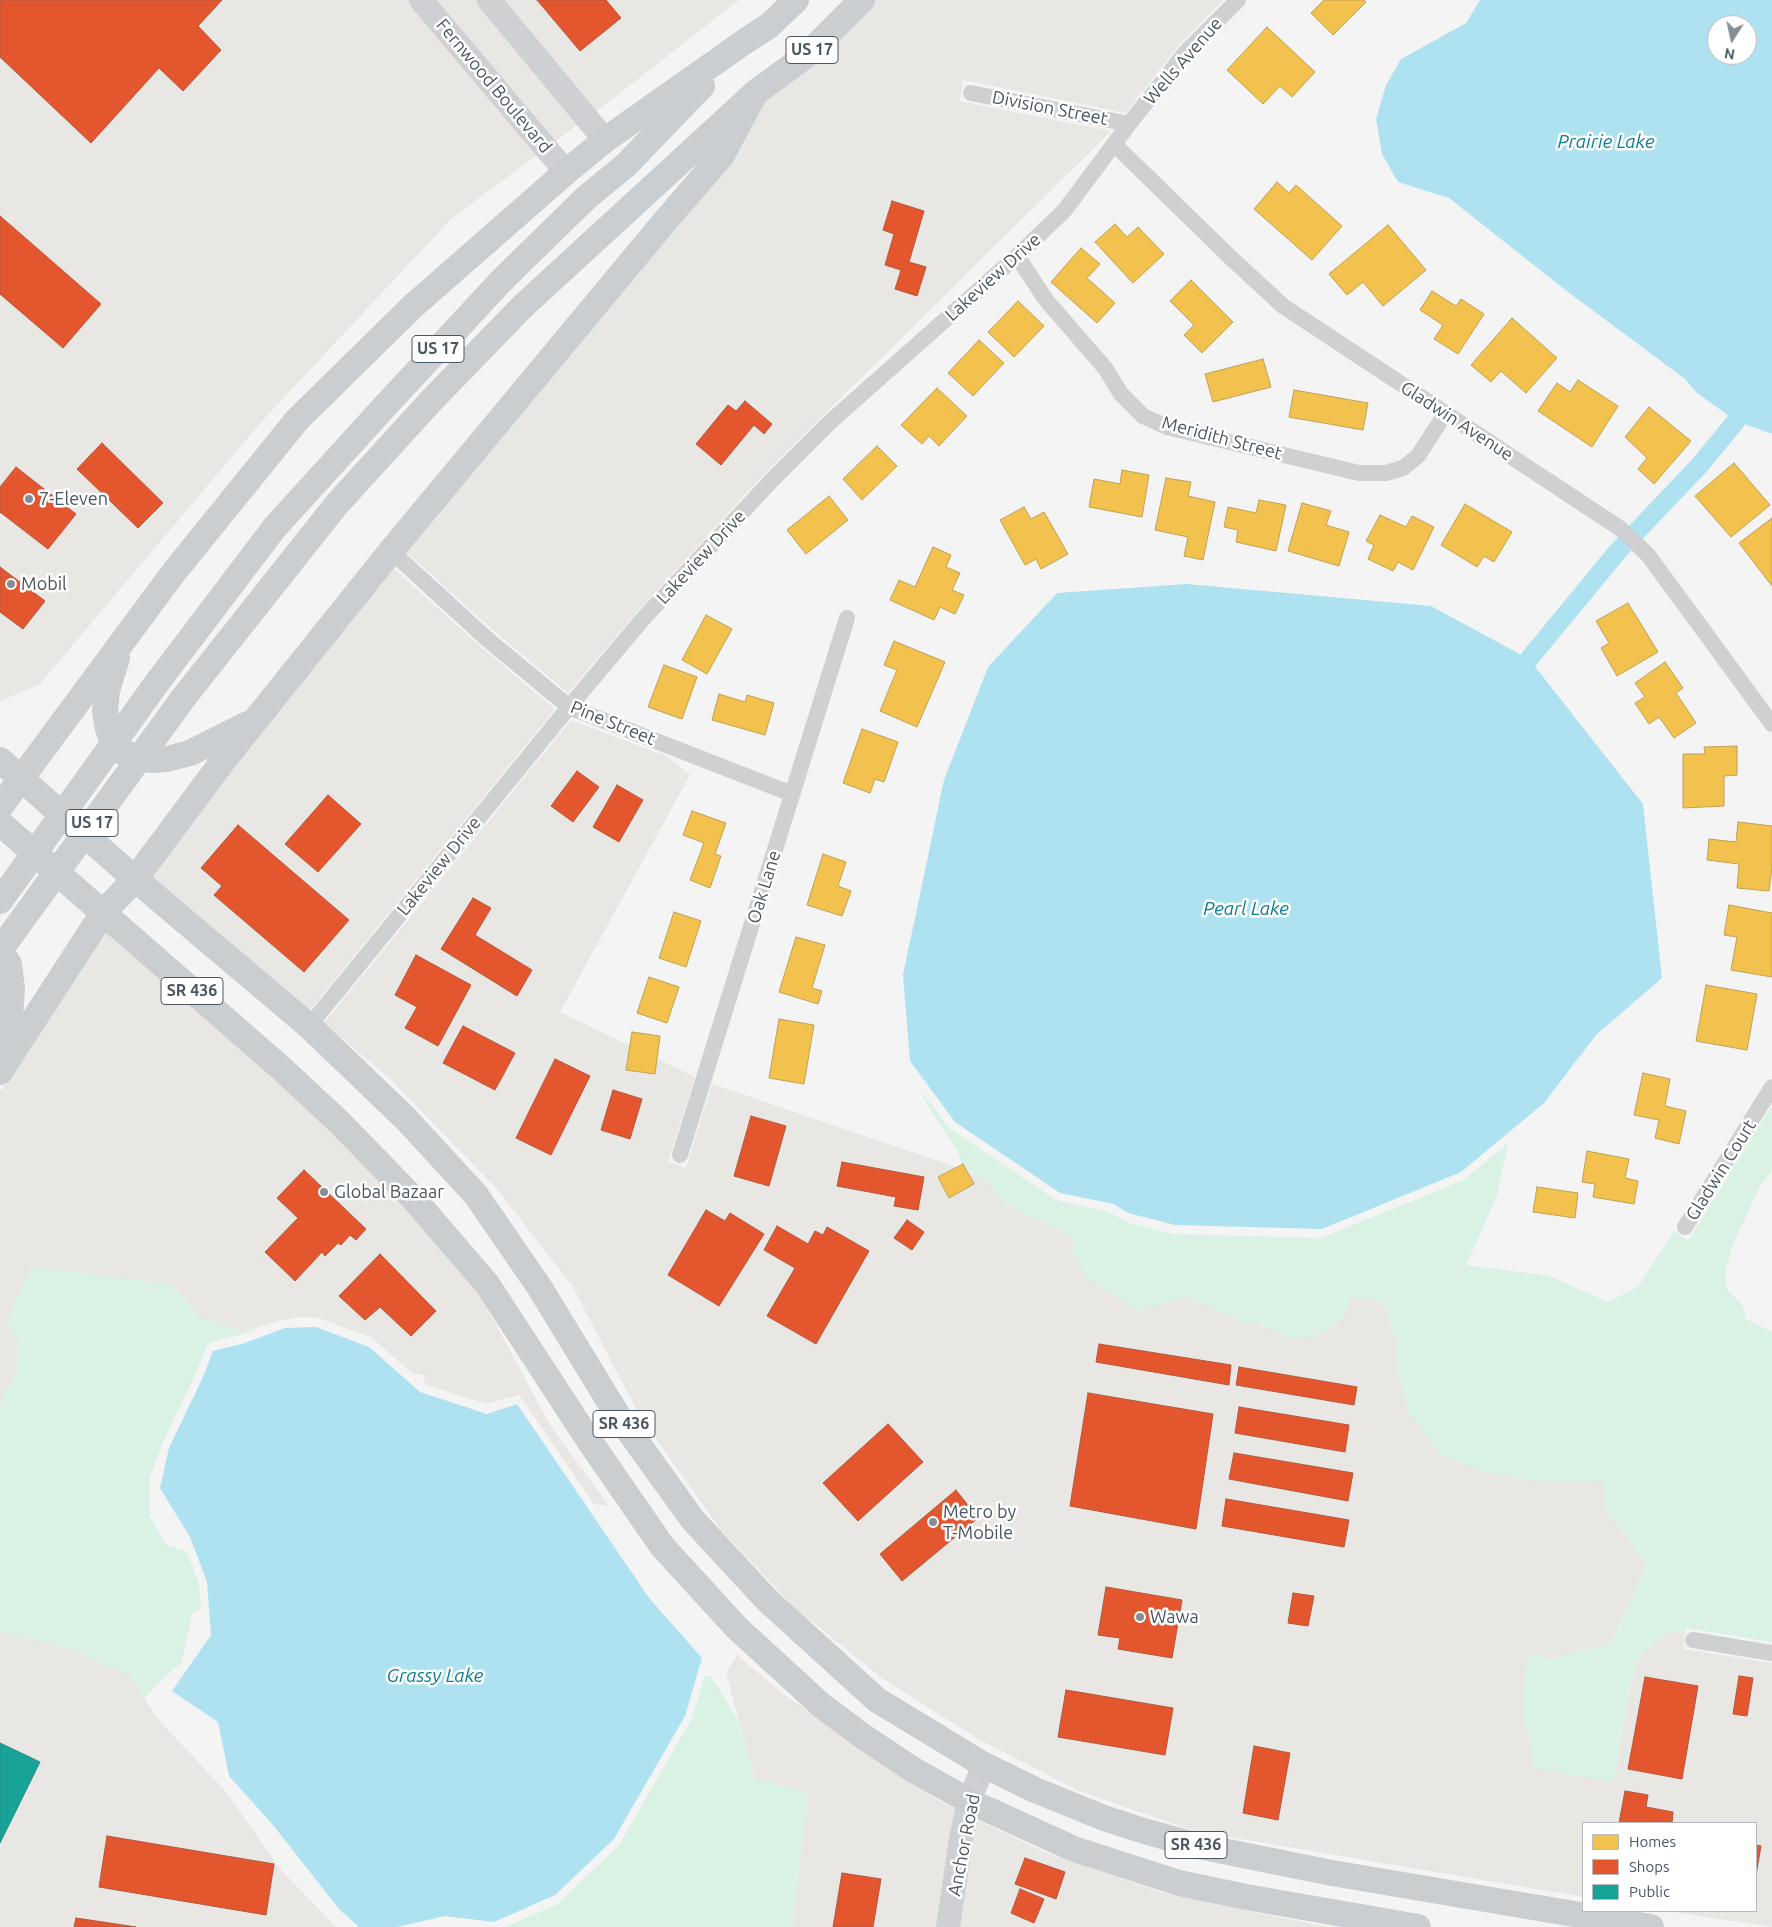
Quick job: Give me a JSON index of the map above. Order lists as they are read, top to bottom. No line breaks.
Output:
{"streets":{"main road":["US 17","SR 436"],"street":["Wells Avenue","Fernwood Boulevard","Division Street","Lakeview Drive","Gladwin Avenue","Meridith Street","Pine Street","Oak Lane","Gladwin Court","Anchor Road"]},"crossings":[["Wells Avenue","Division Street"],["Wells Avenue","Lakeview Drive"],["Division Street","Lakeview Drive"],["Lakeview Drive","Gladwin Avenue"],["Lakeview Drive","Meridith Street"],["Lakeview Drive","Pine Street"],["Lakeview Drive","SR 436"],["Gladwin Avenue","Meridith Street"],["Pine Street","Oak Lane"],["SR 436","Anchor Road"]],"water":["Prairie Lake","Pearl Lake","Grassy Lake"],"places":["7-Eleven","Mobil","Global Bazaar","Metro by T-Mobile","Wawa"],"legend":["Homes","Shops","Public"],"north":"bottom"}
